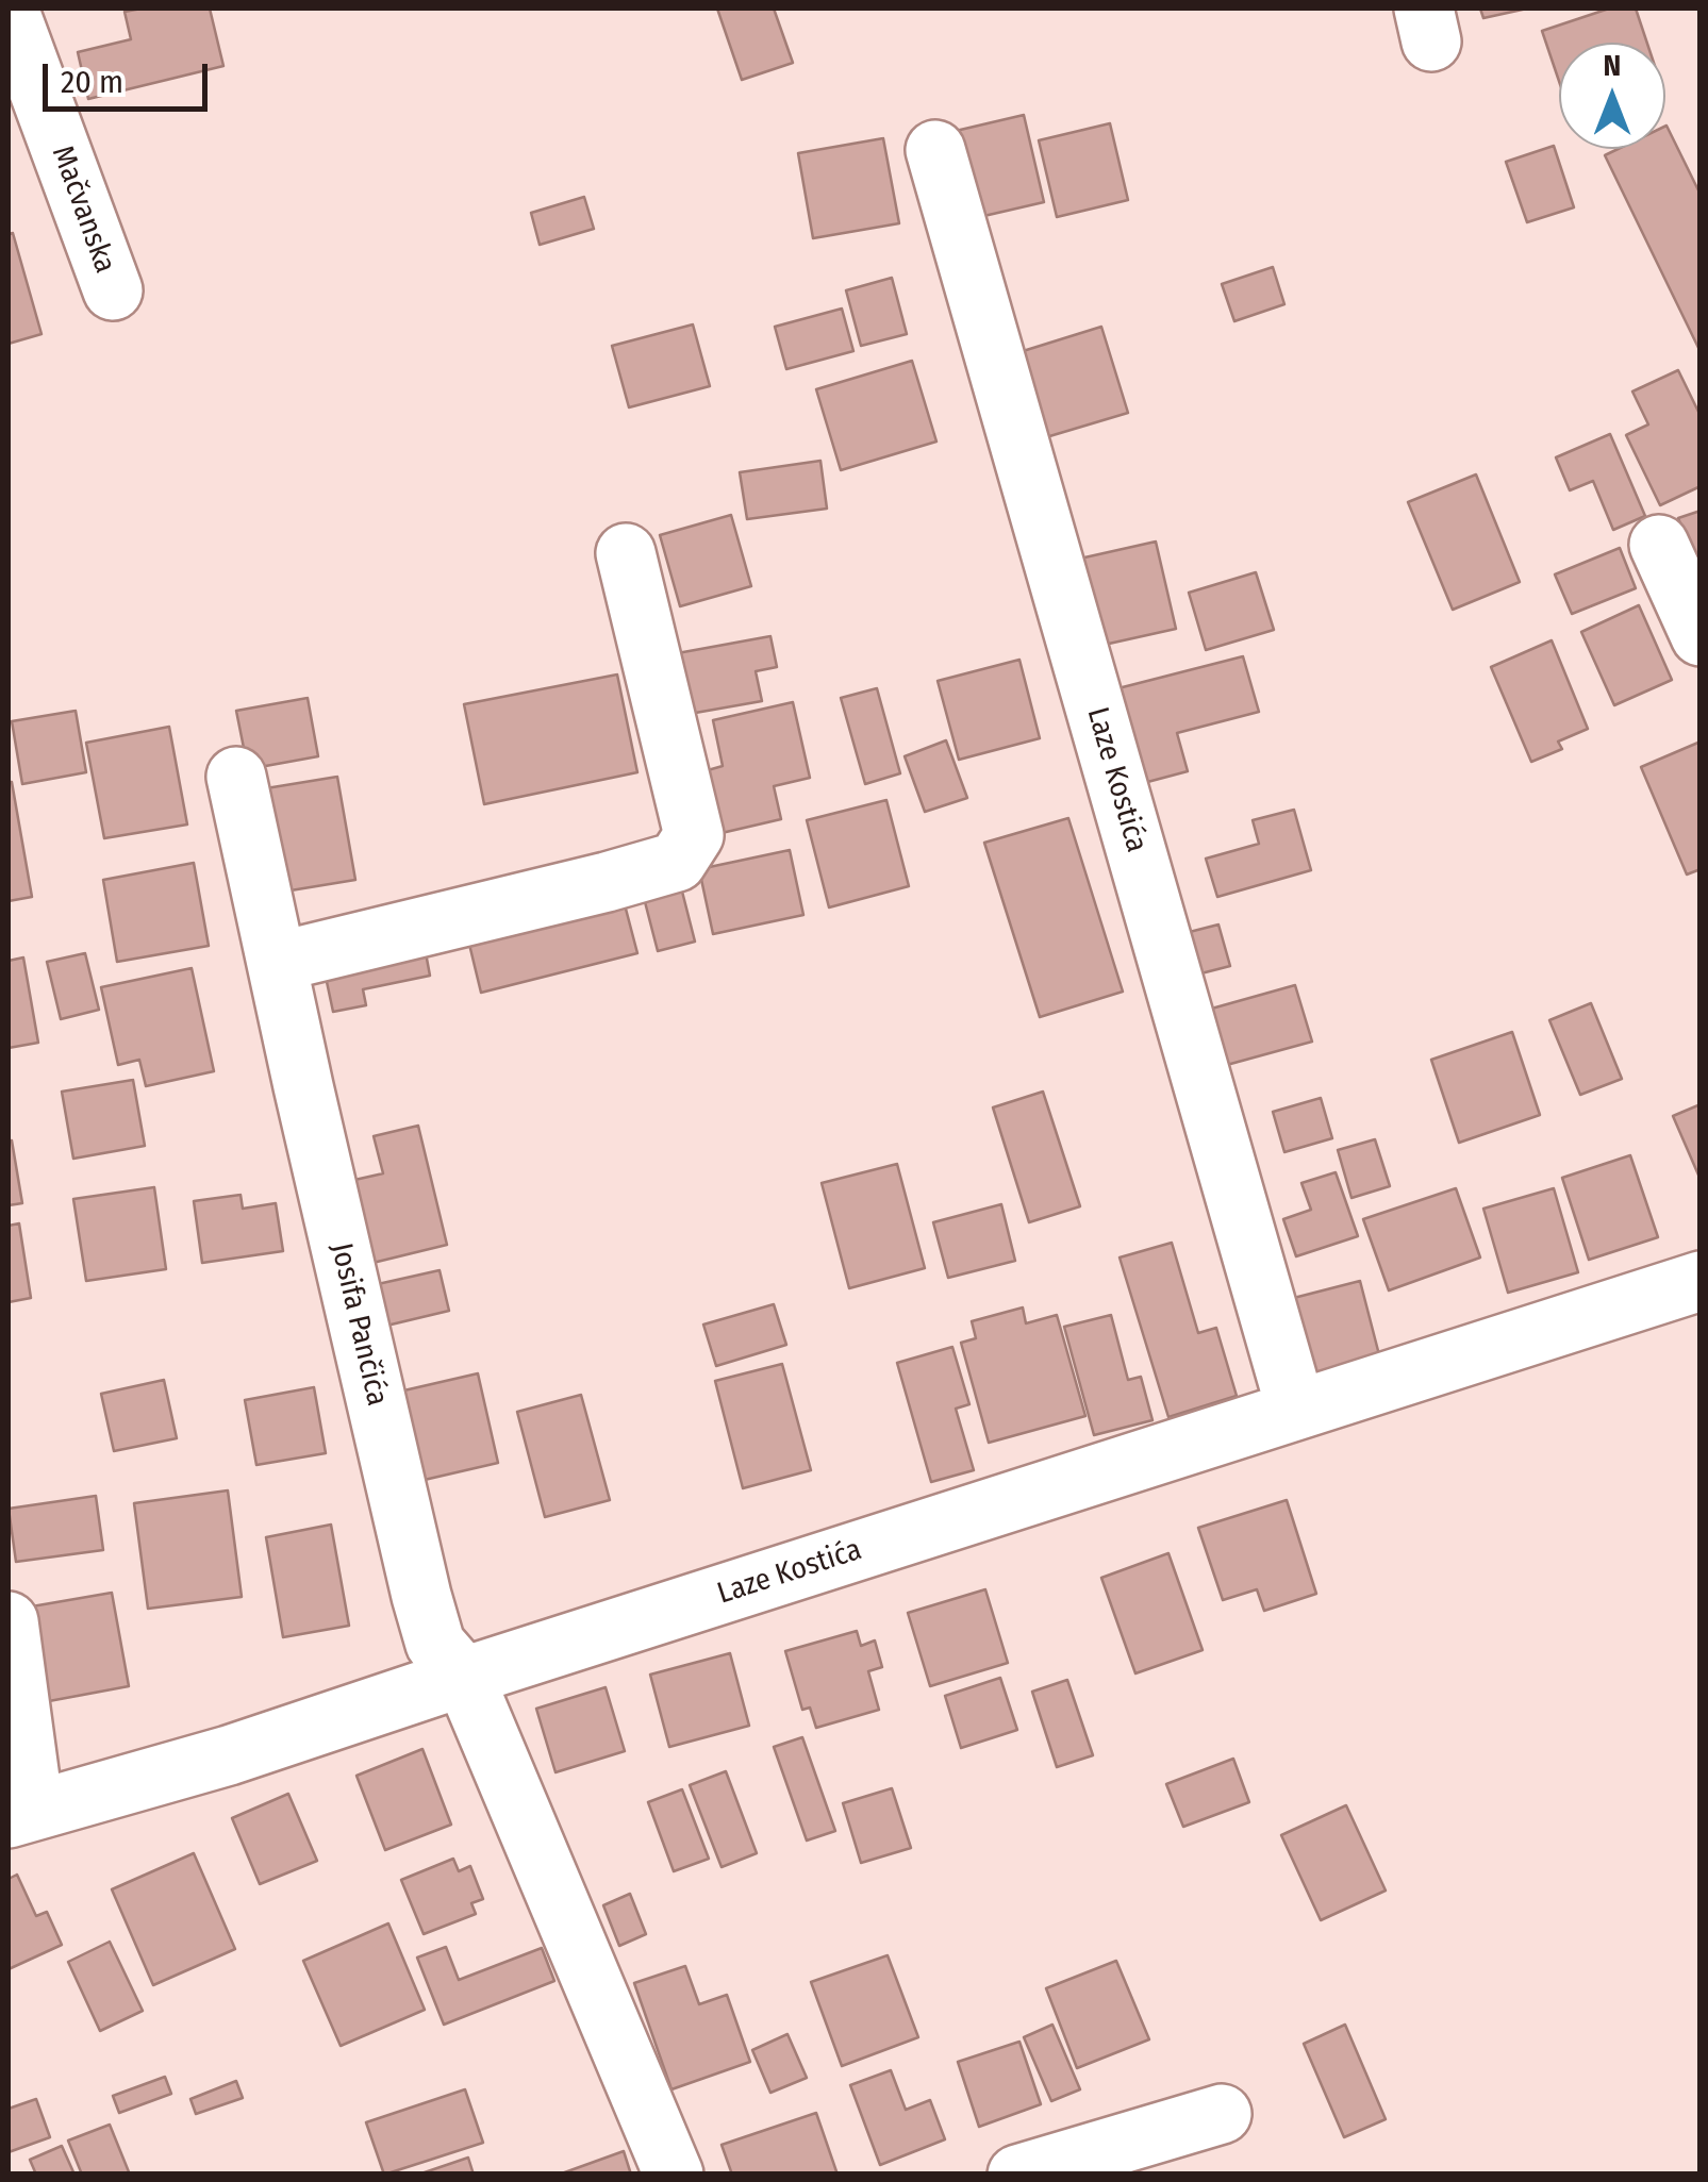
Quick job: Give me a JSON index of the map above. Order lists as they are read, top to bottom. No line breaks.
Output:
{"streets":{"street":["Mačvanska","Laze Kostića","Josifa Pančića"]},"crossings":[["Laze Kostića","Josifa Pančića"]],"scale_bar":"20 m","north":"top"}
